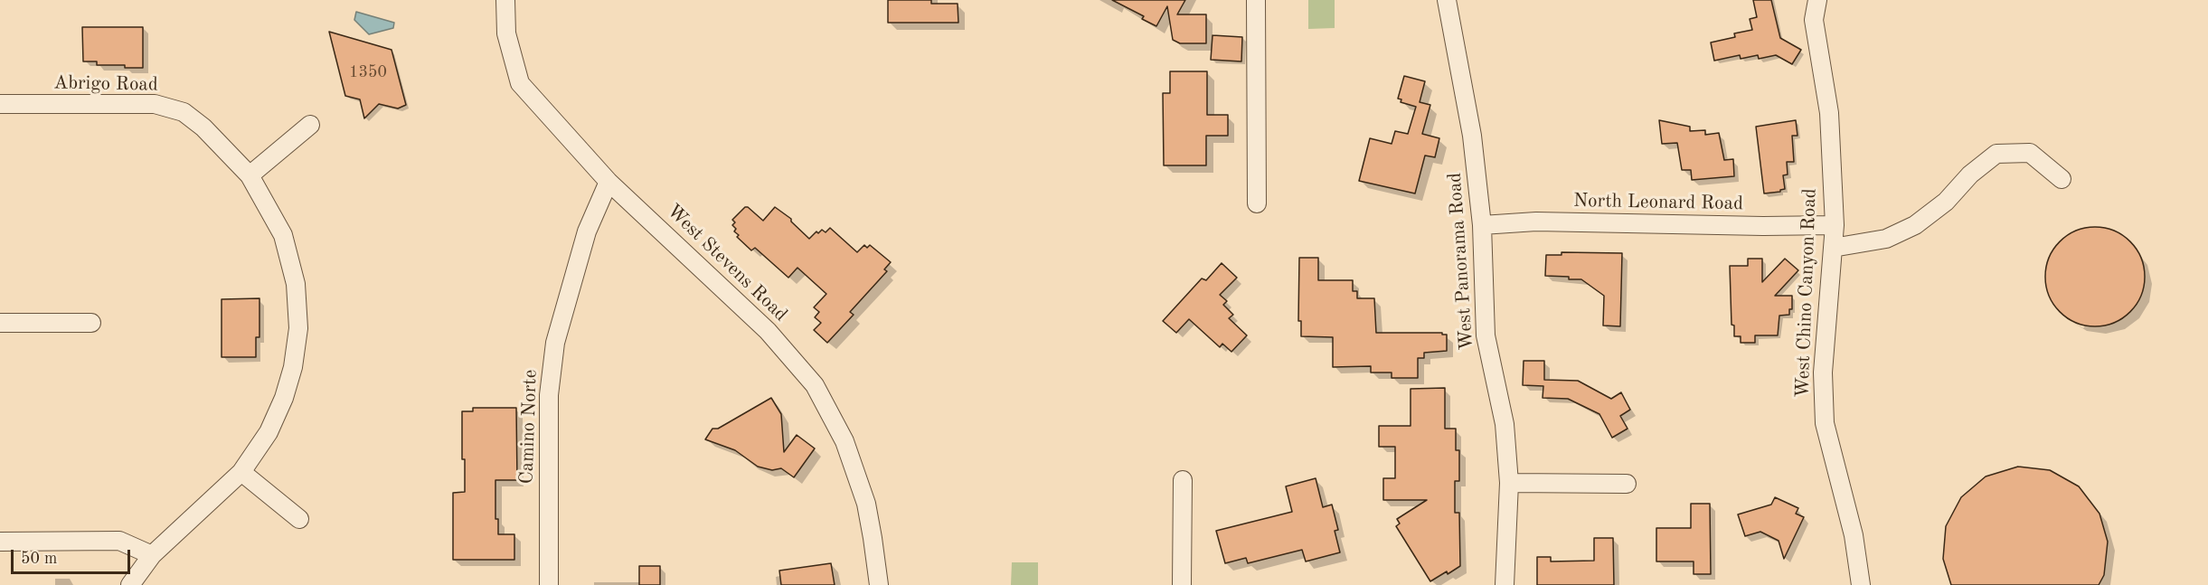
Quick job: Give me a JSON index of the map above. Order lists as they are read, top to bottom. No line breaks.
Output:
{"streets":{"street":["Abrigo Road","North Leonard Road","West Panorama Road","West Stevens Road","West Chino Canyon Road","Camino Norte"]},"crossings":[["North Leonard Road","West Panorama Road"],["North Leonard Road","West Chino Canyon Road"],["West Stevens Road","Camino Norte"]],"house_numbers":["1350"],"scale_bar":"50 m"}
